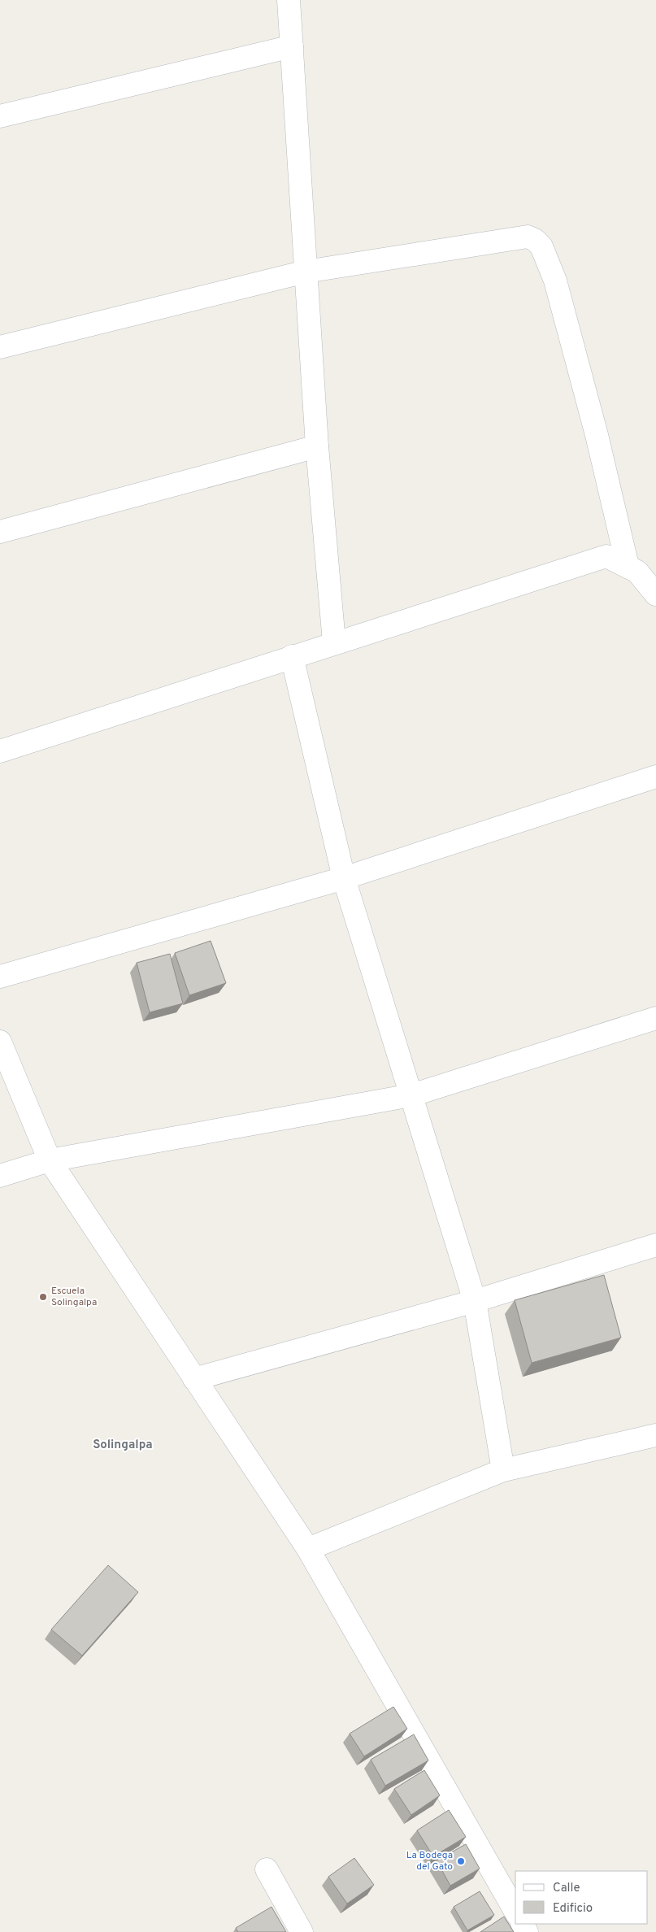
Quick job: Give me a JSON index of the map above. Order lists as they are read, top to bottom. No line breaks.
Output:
{"districts":["Solingalpa"],"places":["Escuela Solingalpa","La Bodega del Gato"],"legend":["Calle","Edificio"]}
